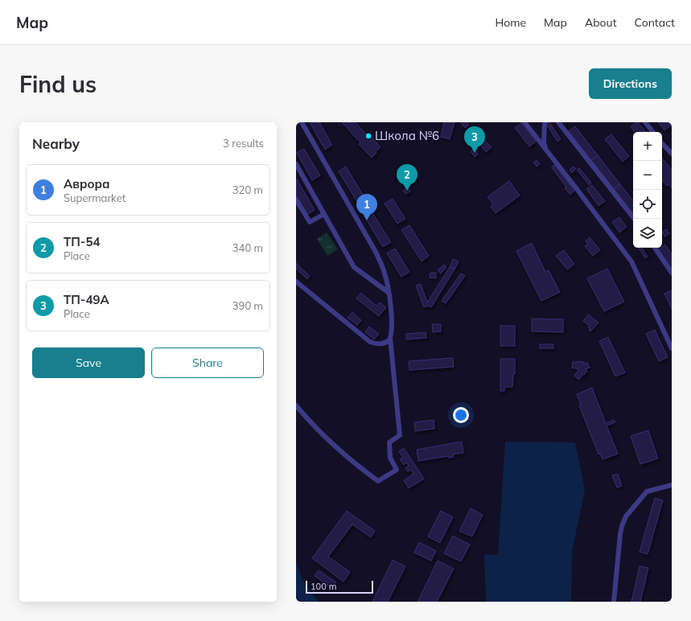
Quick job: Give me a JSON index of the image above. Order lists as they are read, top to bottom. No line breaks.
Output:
{"places":["Школа №6"],"scale_bar":"100 m","page":{"header":"Map","nav":["Home","Map","About","Contact"],"buttons":["Directions",["Save","Share"]],"title":"Find us","heading":["Nearby","3 results"],"pins":["3","2","1"],"map_buttons":["+","−"],"list":[{"mark":"1","name":"Аврора","note":"Supermarket","value":"320 m"},{"mark":"2","name":"ТП-54","note":"Place","value":"340 m"},{"mark":"3","name":"ТП-49А","note":"Place","value":"390 m"}],"scale":"100 m"}}
